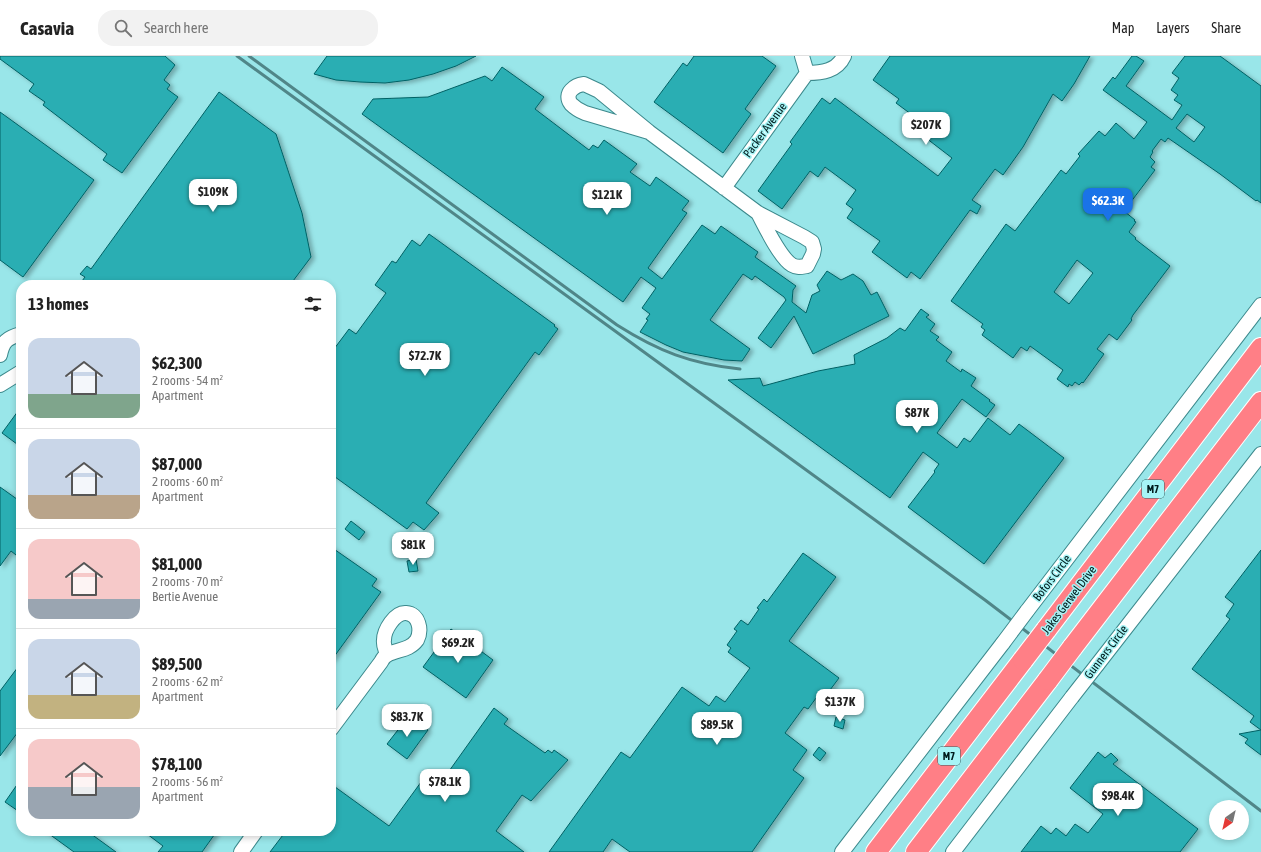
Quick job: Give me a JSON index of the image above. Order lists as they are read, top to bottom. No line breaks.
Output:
{"streets":{"highway":["M7","Jakes Gerwel Drive"],"street":["Packer Avenue","Bofors Circle","Gunners Circle"]},"north":"bottom left","page":{"header":"Casavia","search":"Search here","nav":["Map","Layers","Share"],"price":["$207K","$109K","$121K","$62.3K","$72.7K","$87K","$81K","$69.2K","$137K","$83.7K","$89.5K","$78.1K","$98.4K"],"heading":"13 homes","list":[{"name":"$62,300","note":"2 rooms · 54 m² · Apartment"},{"name":"$87,000","note":"2 rooms · 60 m² · Apartment"},{"name":"$81,000","note":"2 rooms · 70 m² · Bertie Avenue"},{"name":"$89,500","note":"2 rooms · 62 m² · Apartment"},{"name":"$78,100","note":"2 rooms · 56 m² · Apartment"}]}}
